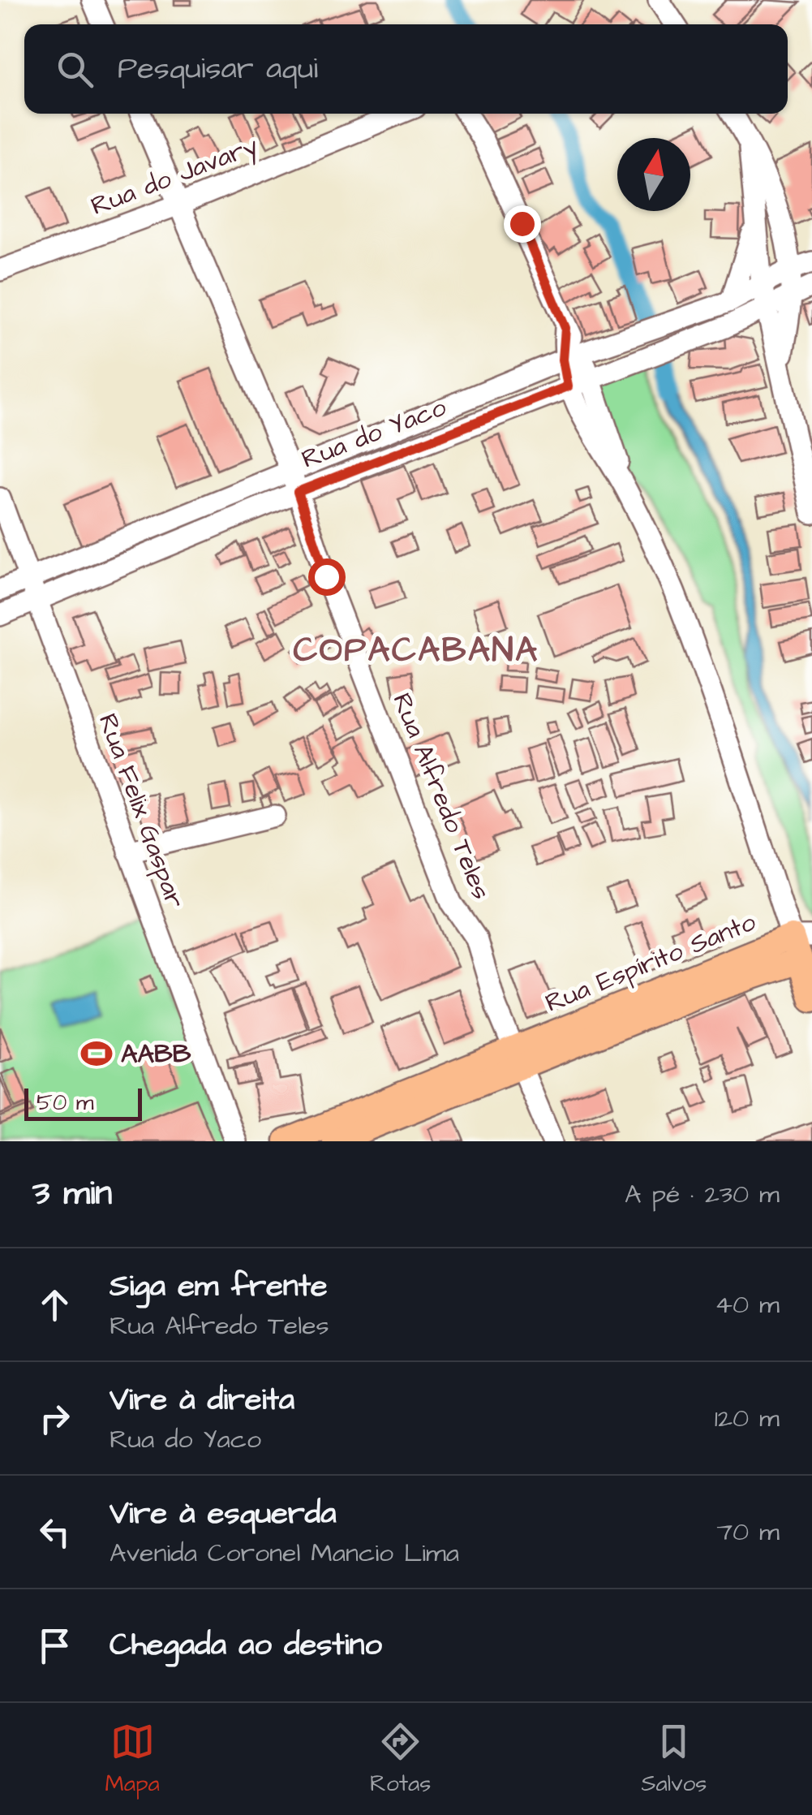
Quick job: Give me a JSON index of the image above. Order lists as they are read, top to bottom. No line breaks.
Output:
{"streets":{"main road":["Rua Espírito Santo"],"street":["Rua do Javary","Rua do Yaco","Rua Alfredo Teles","Rua Felix Gaspar"]},"crossings":[["Rua do Javary","Rua Alfredo Teles"],["Rua do Yaco","Rua Alfredo Teles"],["Rua do Yaco","Rua Felix Gaspar"],["Rua Alfredo Teles","Rua Espírito Santo"]],"districts":["COPACABANA"],"places":{"sports":["AABB"]},"scale_bar":"50 m","north":"top","page":{"search":"Pesquisar aqui","scale":"50 m","heading":["3 min","A pé · 230 m"],"list":[["Siga em frente","Rua Alfredo Teles","40 m"],["Vire à direita","Rua do Yaco","120 m"],["Vire à esquerda","Avenida Coronel Mancio Lima","70 m"],"Chegada ao destino"],"nav":["Mapa","Rotas","Salvos"]}}
